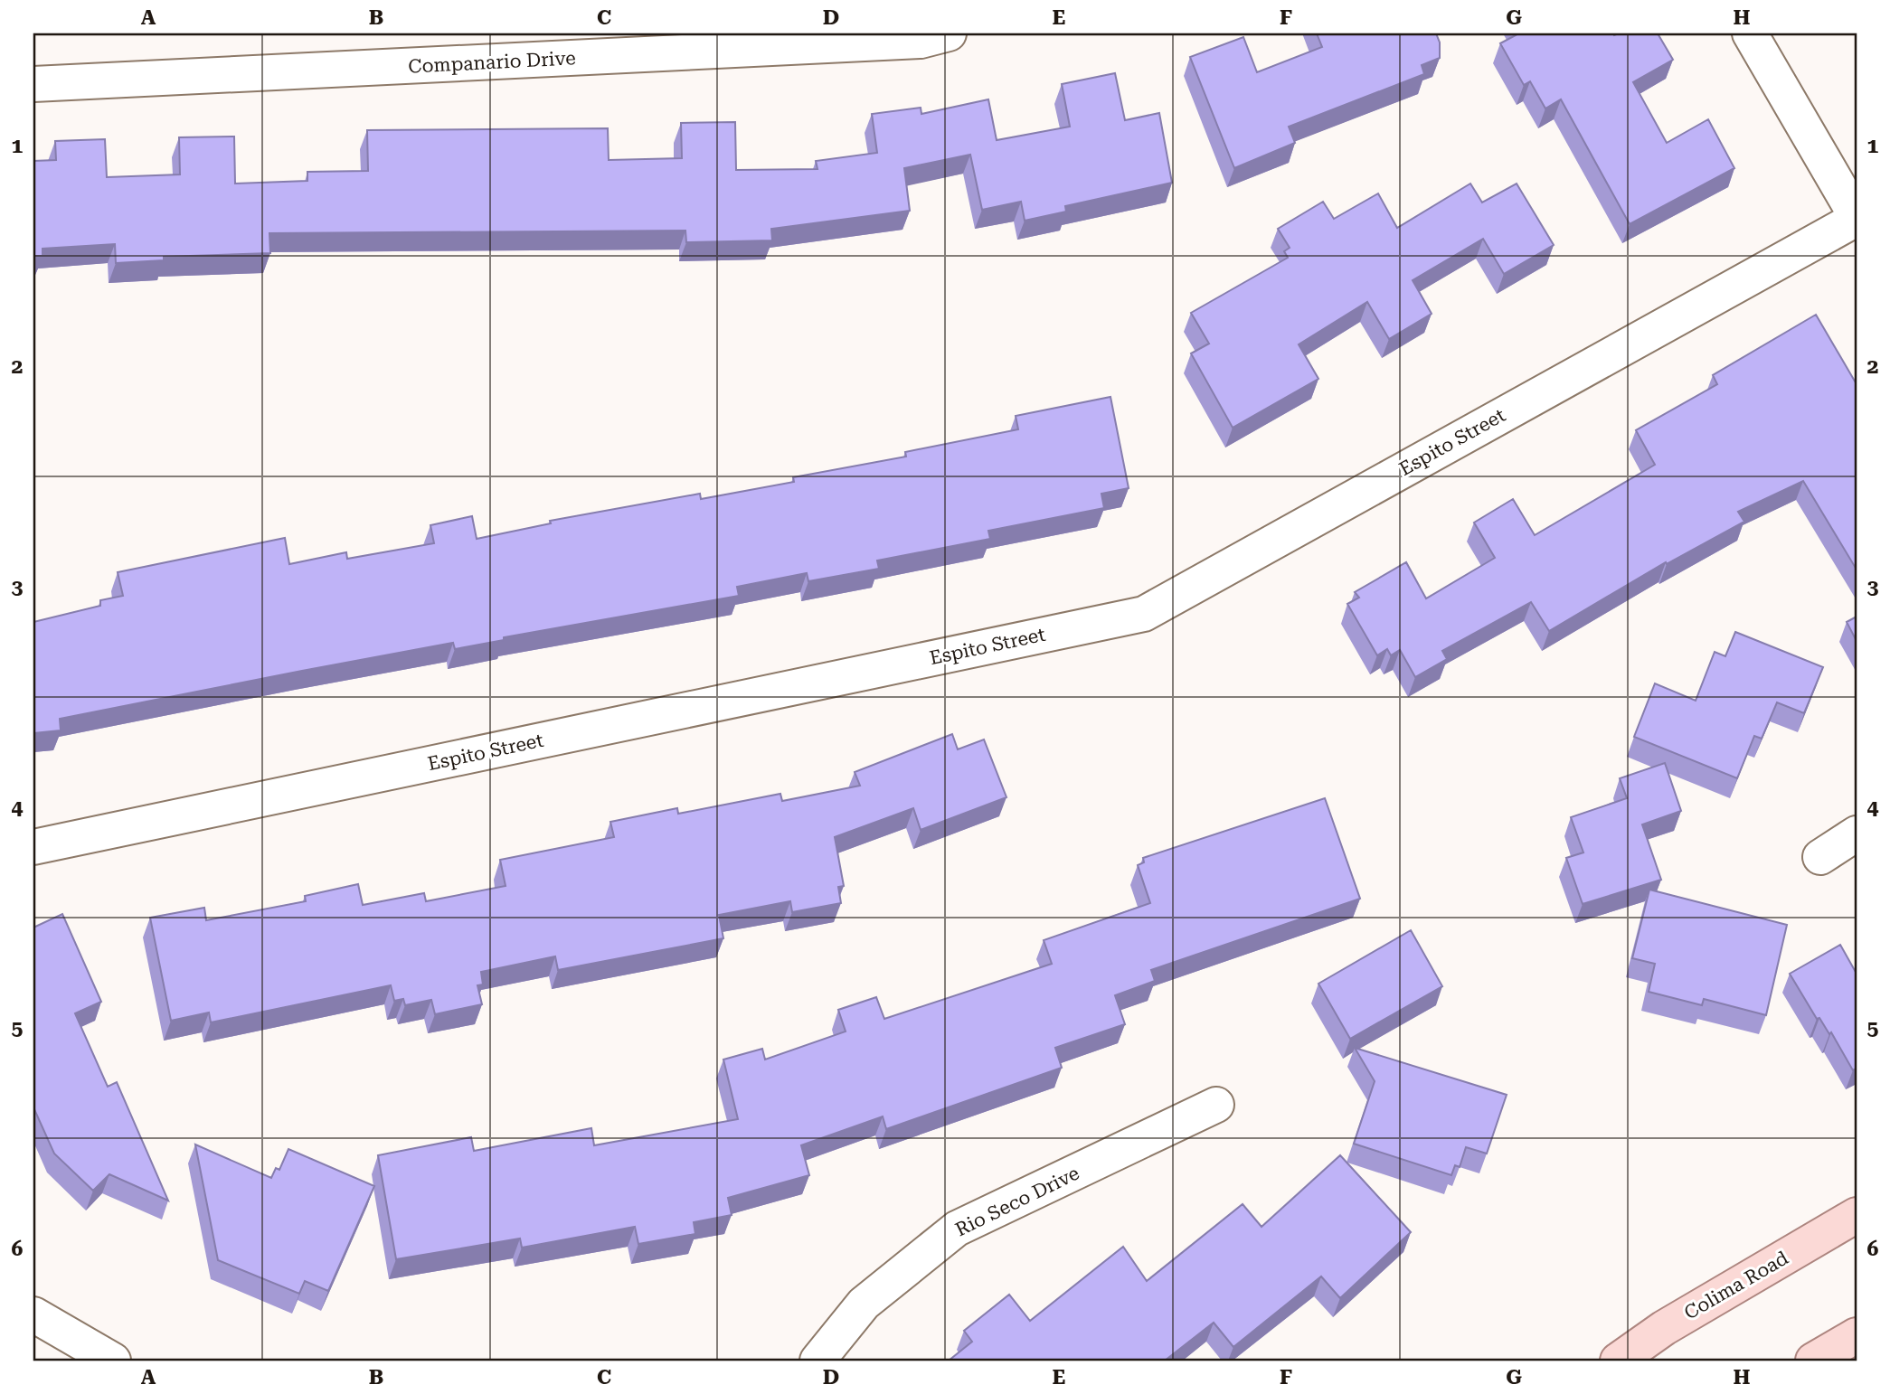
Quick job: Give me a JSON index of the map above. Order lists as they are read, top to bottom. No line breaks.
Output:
{"streets":{"main road":["Colima Road"],"street":["Companario Drive","Espito Street","Rio Seco Drive"]},"grid":{"columns":["A","B","C","D","E","F","G","H"],"rows":["1","2","3","4","5","6"]}}
